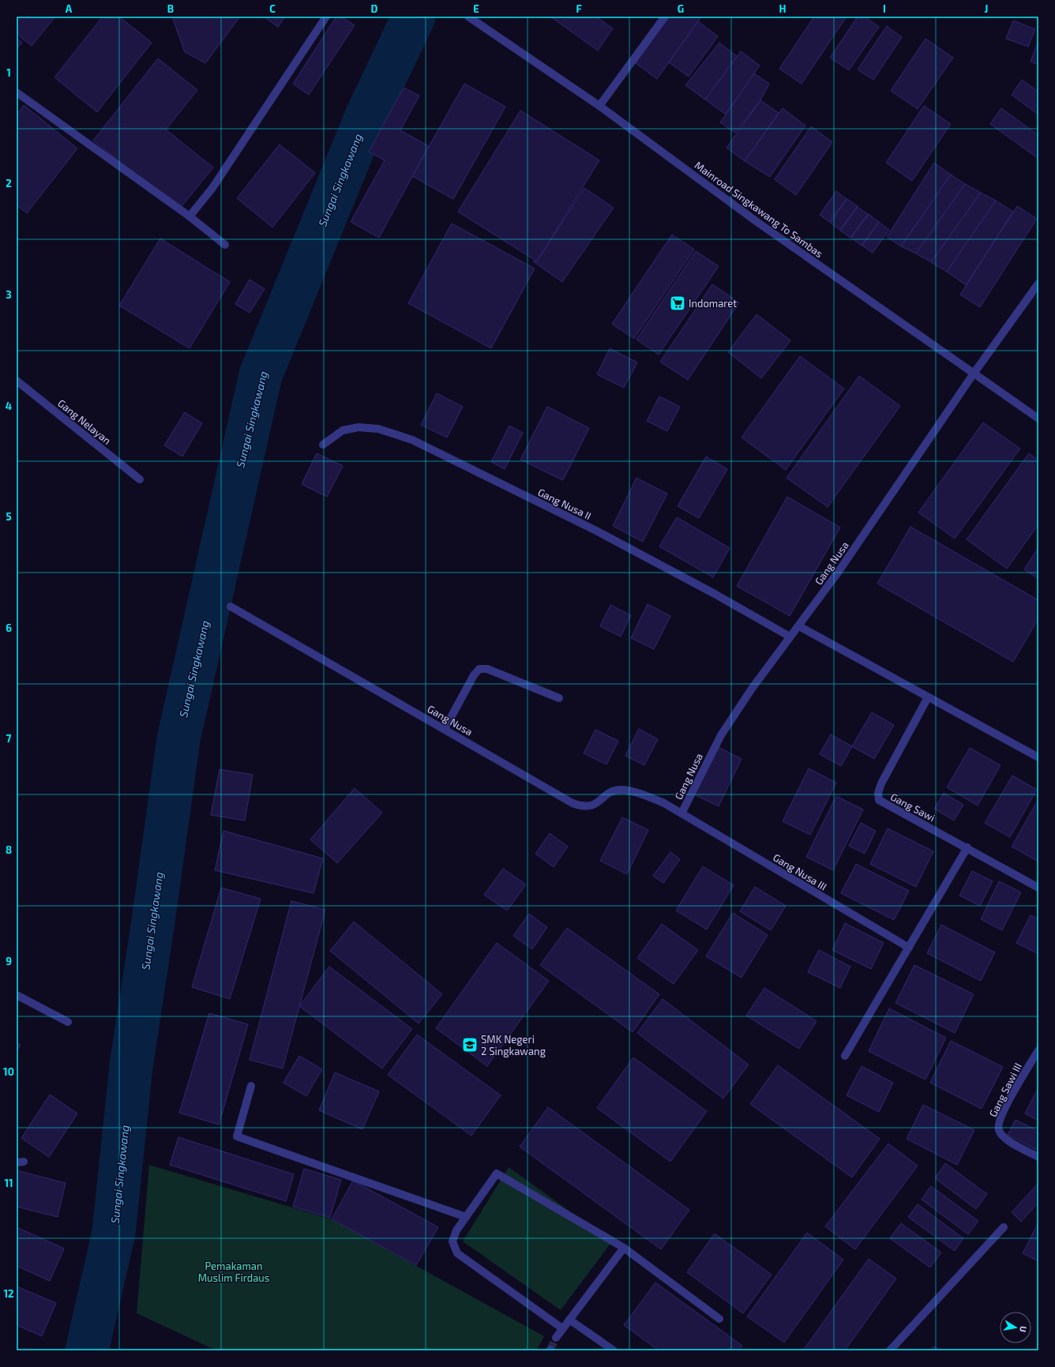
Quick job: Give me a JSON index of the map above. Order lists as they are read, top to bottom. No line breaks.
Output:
{"streets":{"street":["Mainroad Singkawang To Sambas","Gang Nelayan","Gang Nusa II","Gang Nusa","Gang Sawi","Gang Nusa III","Gang Sawi III"]},"crossings":[["Mainroad Singkawang To Sambas","Gang Nusa"],["Gang Nusa II","Gang Nusa"],["Gang Nusa","Gang Nusa III"]],"water":["Sungai Singkawang"],"parks":["Pemakaman Muslim Firdaus"],"places":{"supermarket":["Indomaret"],"school or university":["SMK Negeri 2 Singkawang"]},"north":"right","grid":{"columns":["A","B","C","D","E","F","G","H","I","J"],"rows":["1","2","3","4","5","6","7","8","9","10","11","12"]}}
